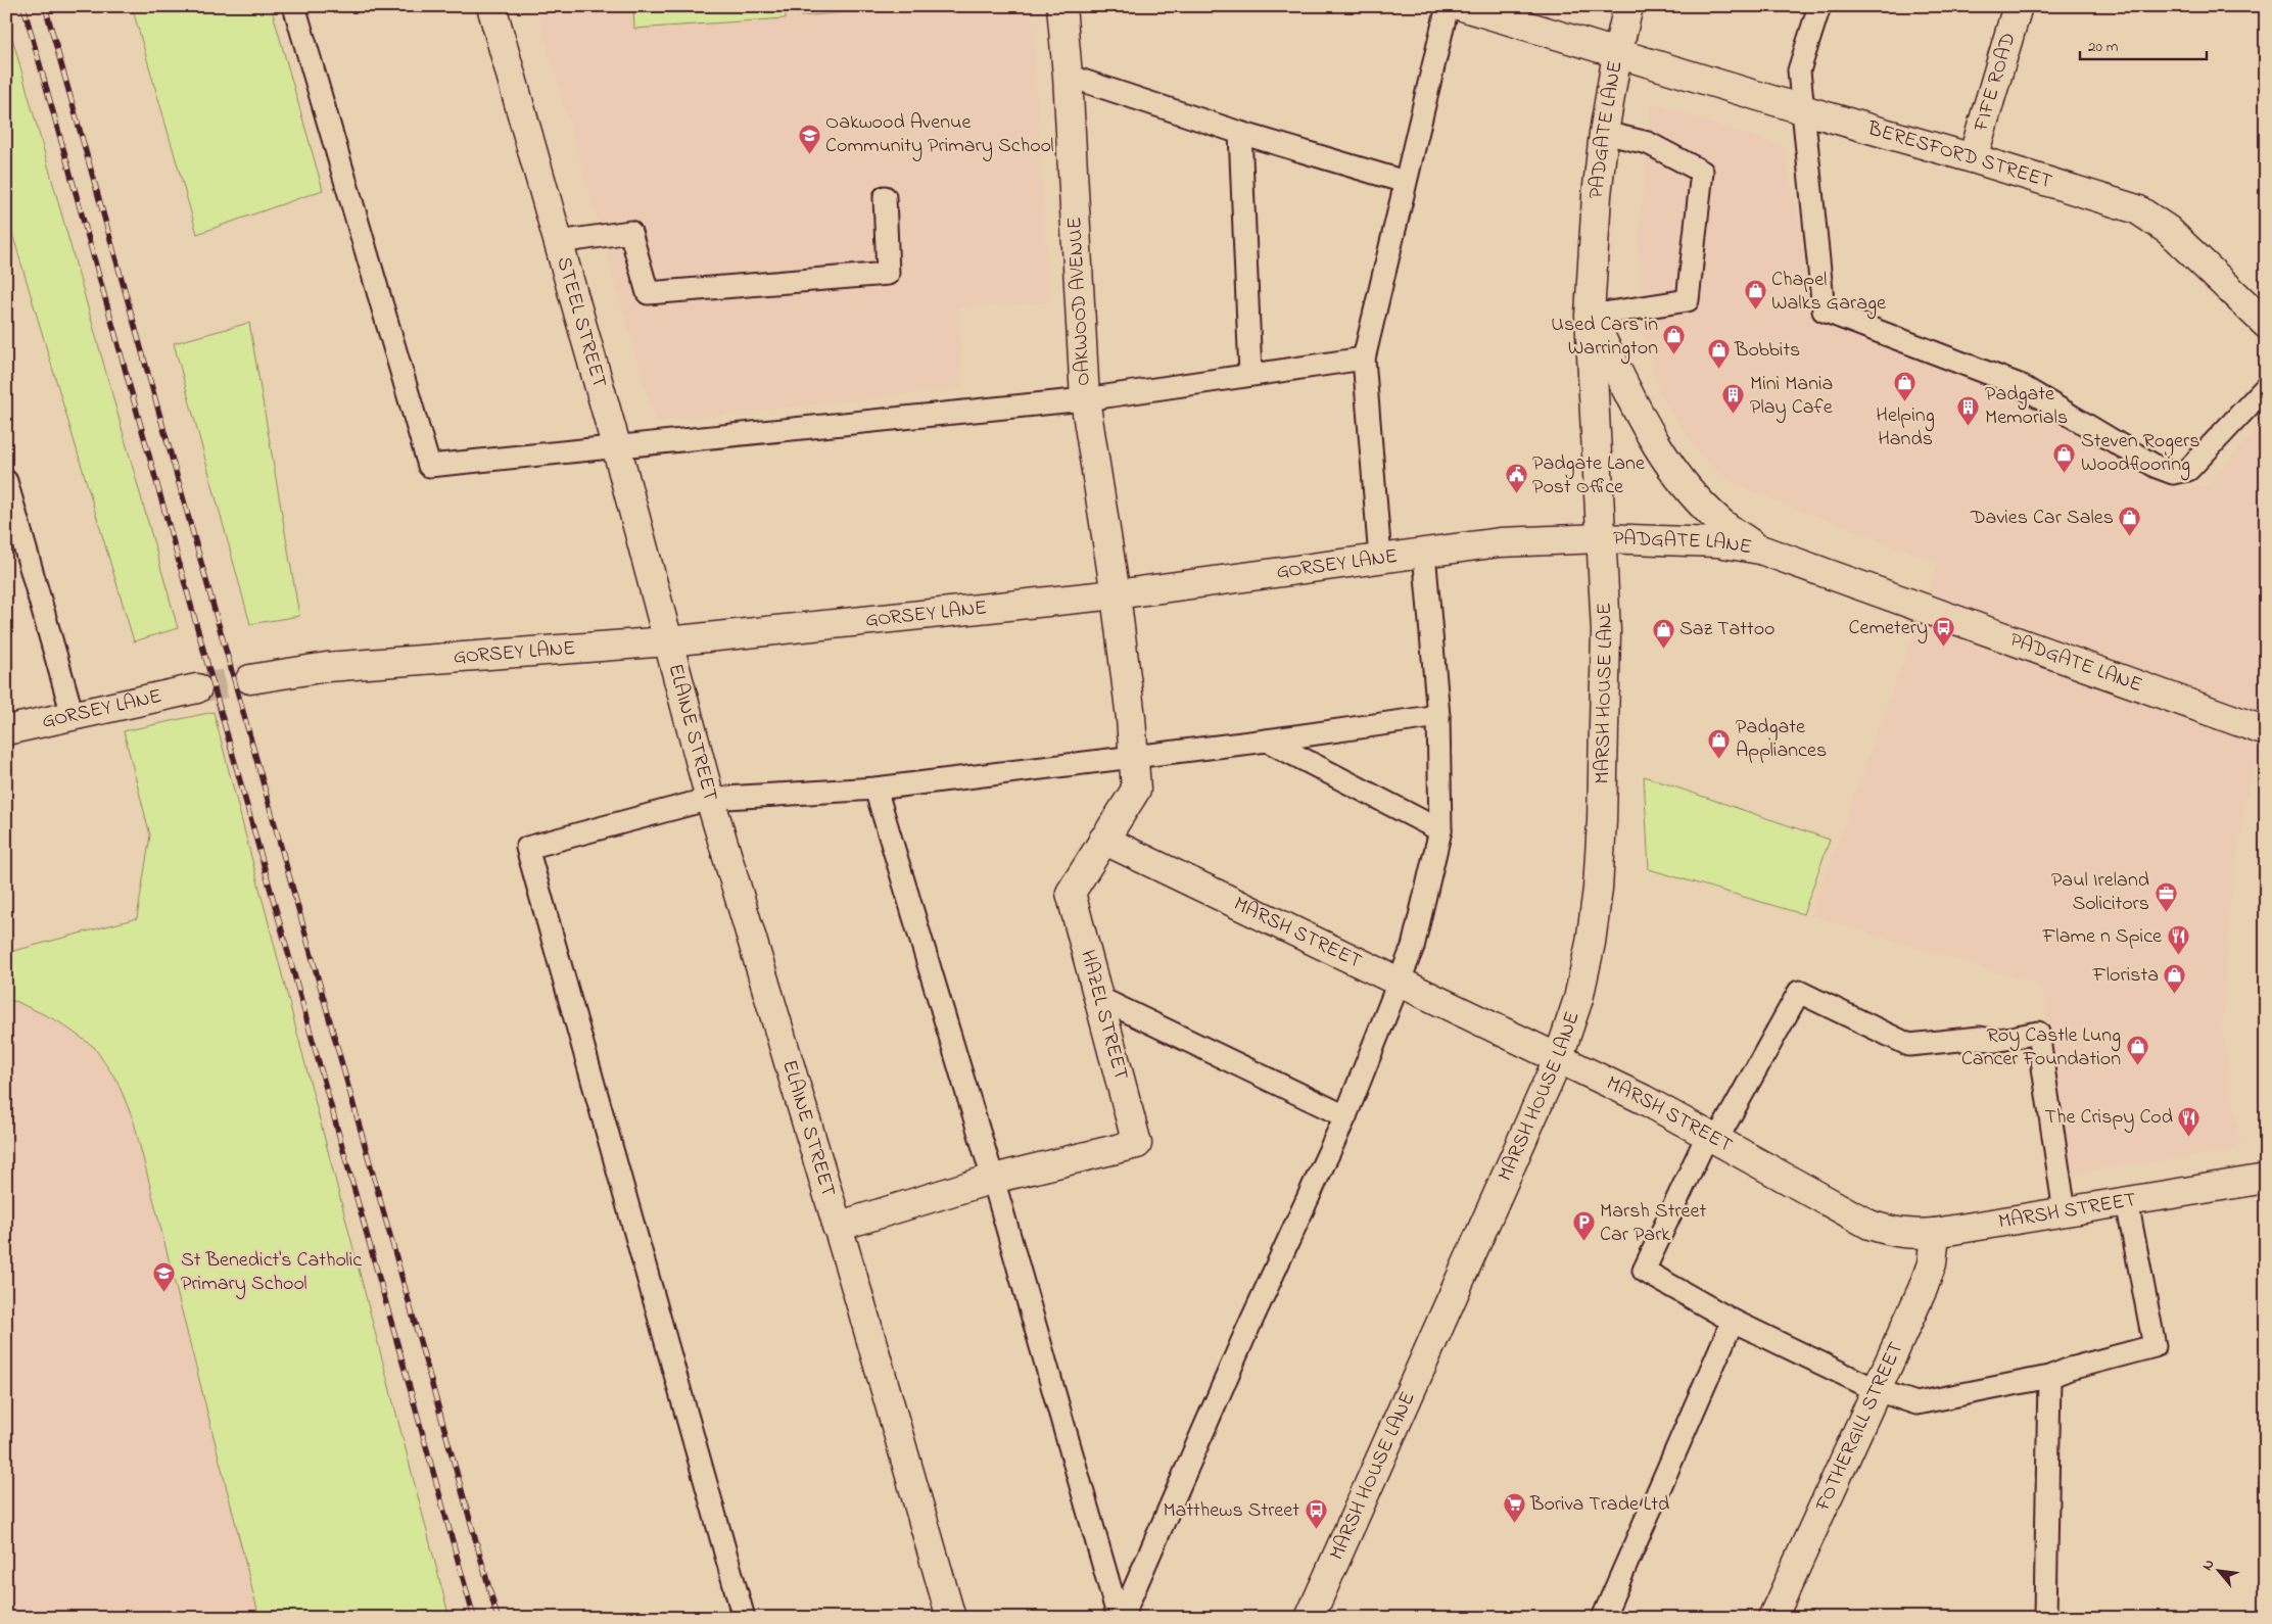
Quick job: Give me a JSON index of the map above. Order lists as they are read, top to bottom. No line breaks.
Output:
{"streets":{"street":["FIFE ROAD","PADGATE LANE","BERESFORD STREET","OAKWOOD AVENUE","STEEL STREET","GORSEY LANE","MARSH HOUSE LANE","ELAINE STREET","MARSH STREET","HAZEL STREET","FOTHERGILL STREET"]},"crossings":[["FIFE ROAD","BERESFORD STREET"],["PADGATE LANE","BERESFORD STREET"],["PADGATE LANE","GORSEY LANE"],["PADGATE LANE","MARSH HOUSE LANE"],["OAKWOOD AVENUE","GORSEY LANE"],["OAKWOOD AVENUE","HAZEL STREET"],["STEEL STREET","GORSEY LANE"],["STEEL STREET","ELAINE STREET"],["GORSEY LANE","MARSH HOUSE LANE"],["GORSEY LANE","ELAINE STREET"],["GORSEY LANE","HAZEL STREET"],["MARSH HOUSE LANE","MARSH STREET"],["ELAINE STREET","HAZEL STREET"],["MARSH STREET","HAZEL STREET"],["MARSH STREET","FOTHERGILL STREET"]],"places":{"school or university":["Oakwood Avenue Community Primary School","St Benedict's Catholic Primary School"],"shop":["Chapel Walks Garage","Used Cars in Warrington","Bobbits","Helping Hands","Steven Rogers Woodflooring","Davies Car Sales","Saz Tattoo","Padgate Appliances","Florista","Roy Castle Lung Cancer Foundation"],"building":["Mini Mania Play Cafe","Padgate Memorials"],"public building":["Padgate Lane Post Office"],"bus stop":["Cemetery","Matthews Street"],"office":["Paul Ireland Solicitors"],"restaurant":["Flame n Spice","The Crispy Cod"],"parking":["Marsh Street Car Park"],"supermarket":["Boriva Trade Ltd"]},"scale_bar":"20 m","north":"top left"}
